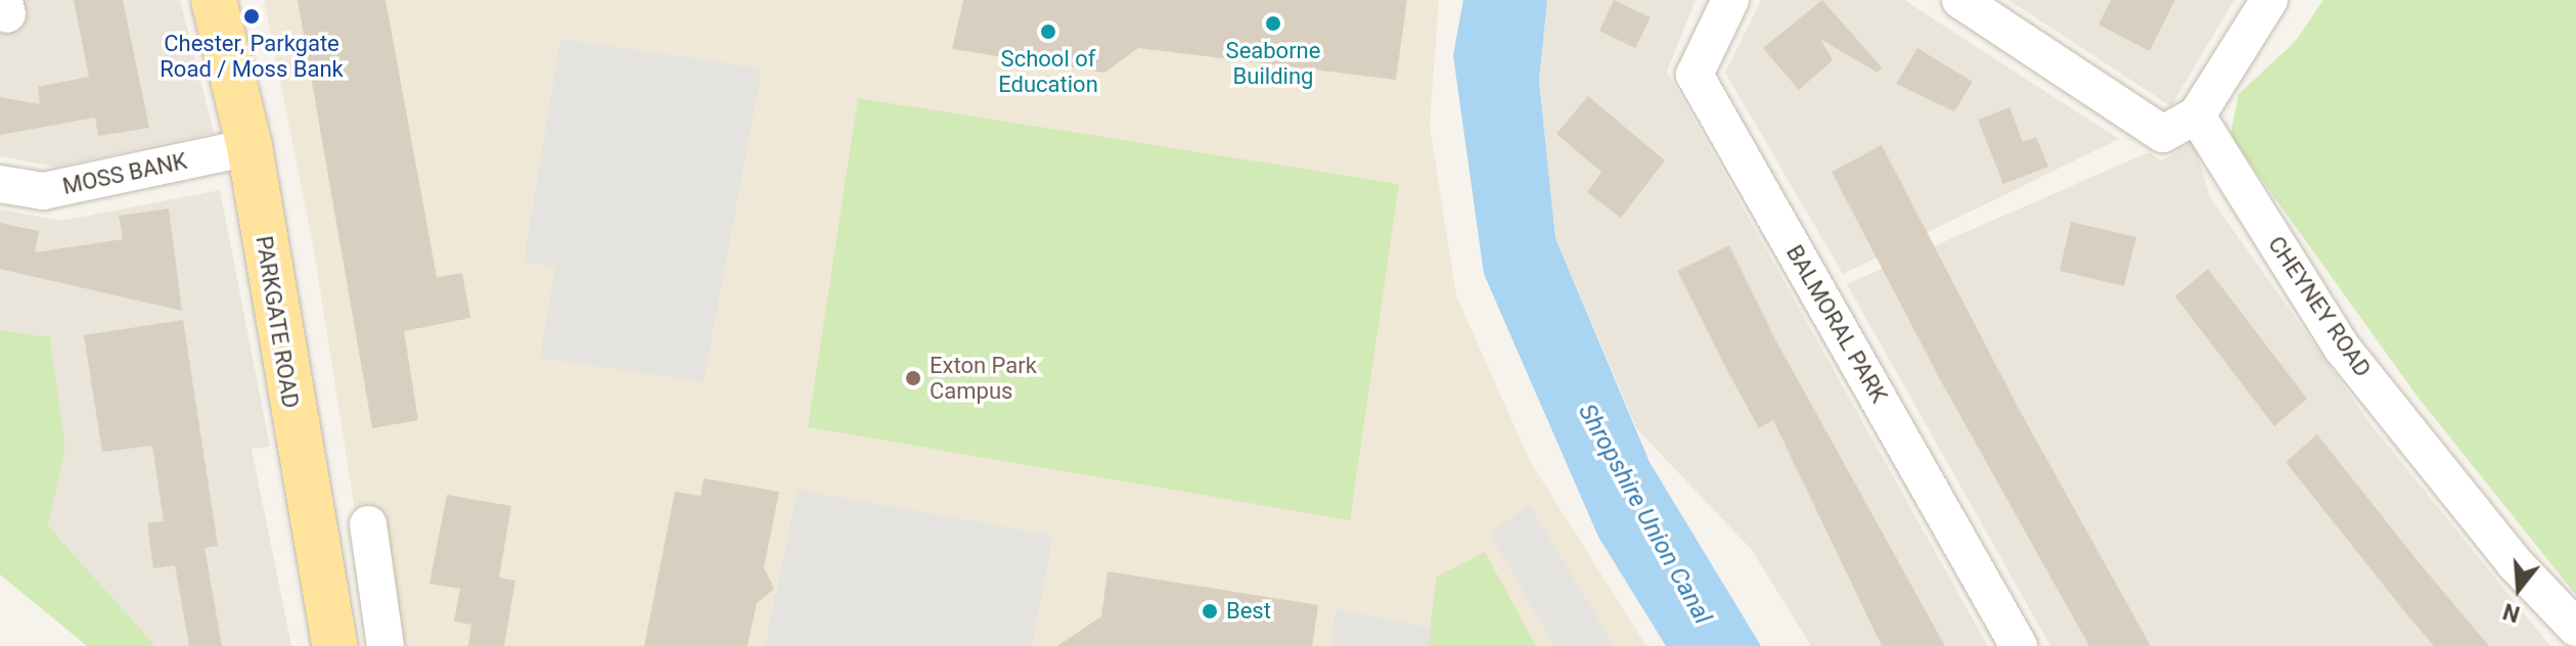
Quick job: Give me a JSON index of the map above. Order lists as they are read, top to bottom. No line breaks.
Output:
{"streets":{"main road":["PARKGATE ROAD"],"street":["MOSS BANK","CHEYNEY ROAD","BALMORAL PARK"]},"crossings":[["MOSS BANK","PARKGATE ROAD"]],"water":["Shropshire Union Canal"],"places":["Chester, Parkgate Road / Moss Bank","Seaborne Building","School of Education","Exton Park Campus","Best"],"north":"bottom"}
